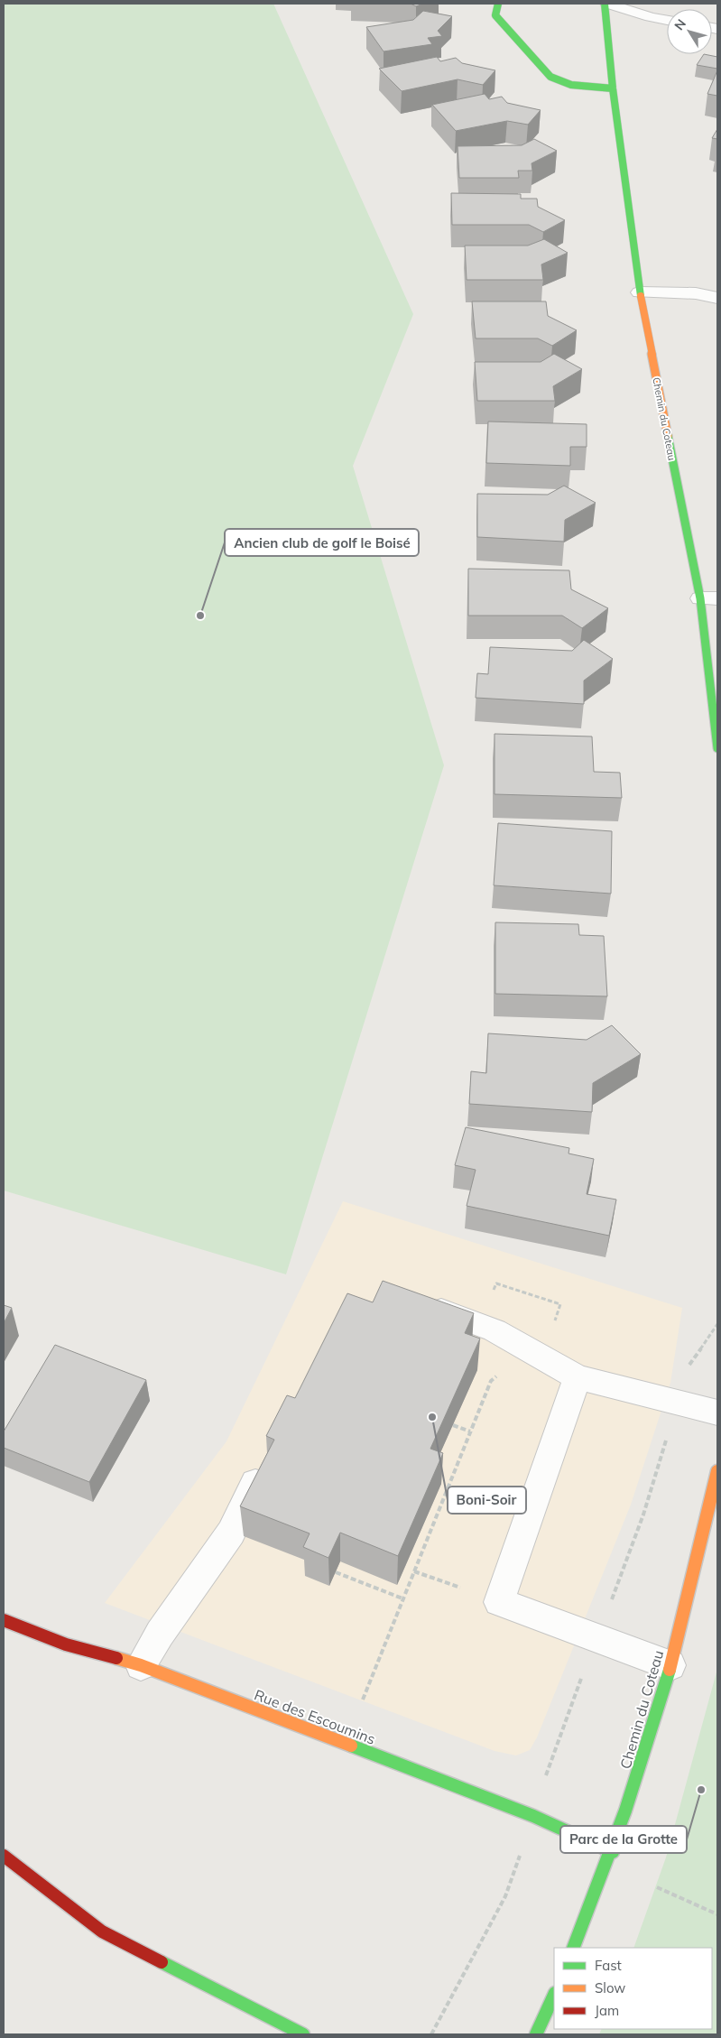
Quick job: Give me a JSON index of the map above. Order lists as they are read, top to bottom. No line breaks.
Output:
{"streets":{"street":["Chemin du Coteau","Rue des Escoumins"]},"crossings":[["Chemin du Coteau","Rue des Escoumins"]],"places":["Ancien club de golf le Boisé","Boni-Soir","Parc de la Grotte"],"legend":["Fast","Slow","Jam"],"north":"top left"}
